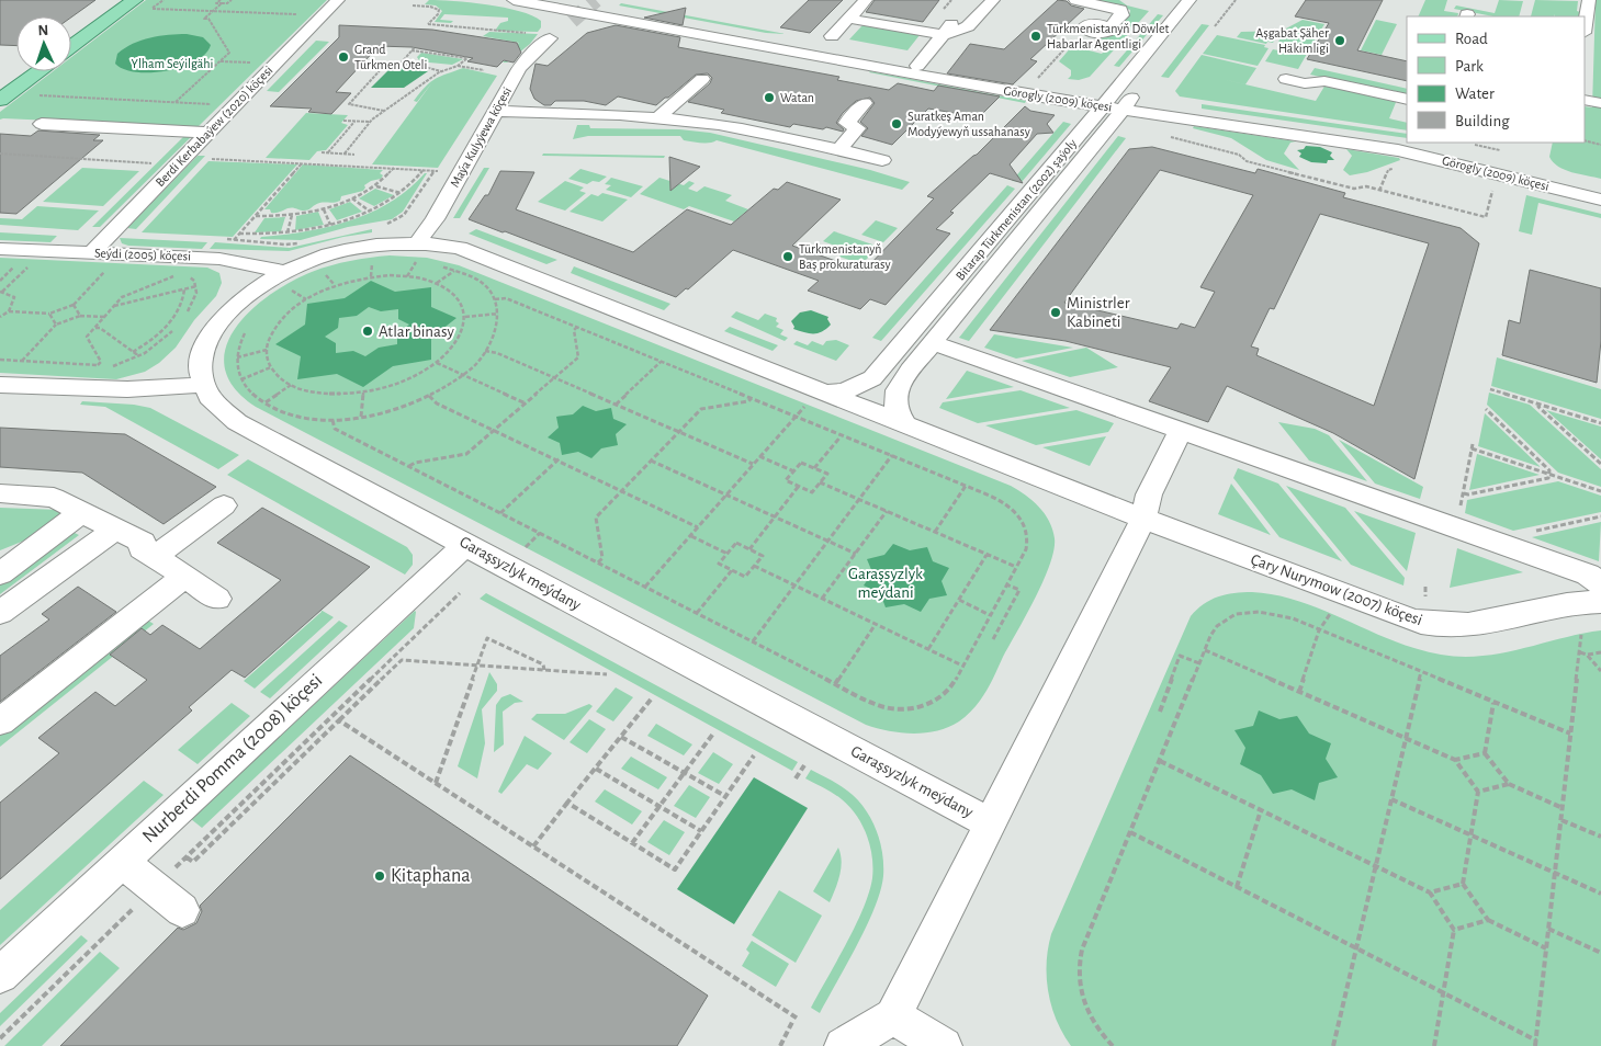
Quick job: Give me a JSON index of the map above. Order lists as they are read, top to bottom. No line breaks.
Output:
{"streets":{"street":["Görogly (2009) köçesi","Berdi Kerbabaýew (2020) köçesi","Maýa Kulyýewa köçesi","Bitarap Türkmenistan (2002) şaýoly","Seýdi (2005) köçesi","Garaşsyzlyk meýdany","Çary Nurymow (2007) köçesi","Nurberdi Pomma (2008) köçesi"]},"crossings":[["Görogly (2009) köçesi","Bitarap Türkmenistan (2002) şaýoly"],["Berdi Kerbabaýew (2020) köçesi","Seýdi (2005) köçesi"],["Garaşsyzlyk meýdany","Çary Nurymow (2007) köçesi"],["Garaşsyzlyk meýdany","Nurberdi Pomma (2008) köçesi"]],"parks":["Ylham Seýilgähi","Garaşsyzlyk meýdani"],"places":["Türkmenistanyň Döwlet Habarlar Agentligi","Aşgabat Şäher Häkimligi","Grand Türkmen Oteli","Watan","Suratkeş Aman Modyýewyň ussahanasy","Türkmenistanyň Baş prokuraturasy","Ministrler Kabineti","Atlar binasy","Kitaphana"],"legend":["Road","Park","Water","Building"],"north":"top"}
